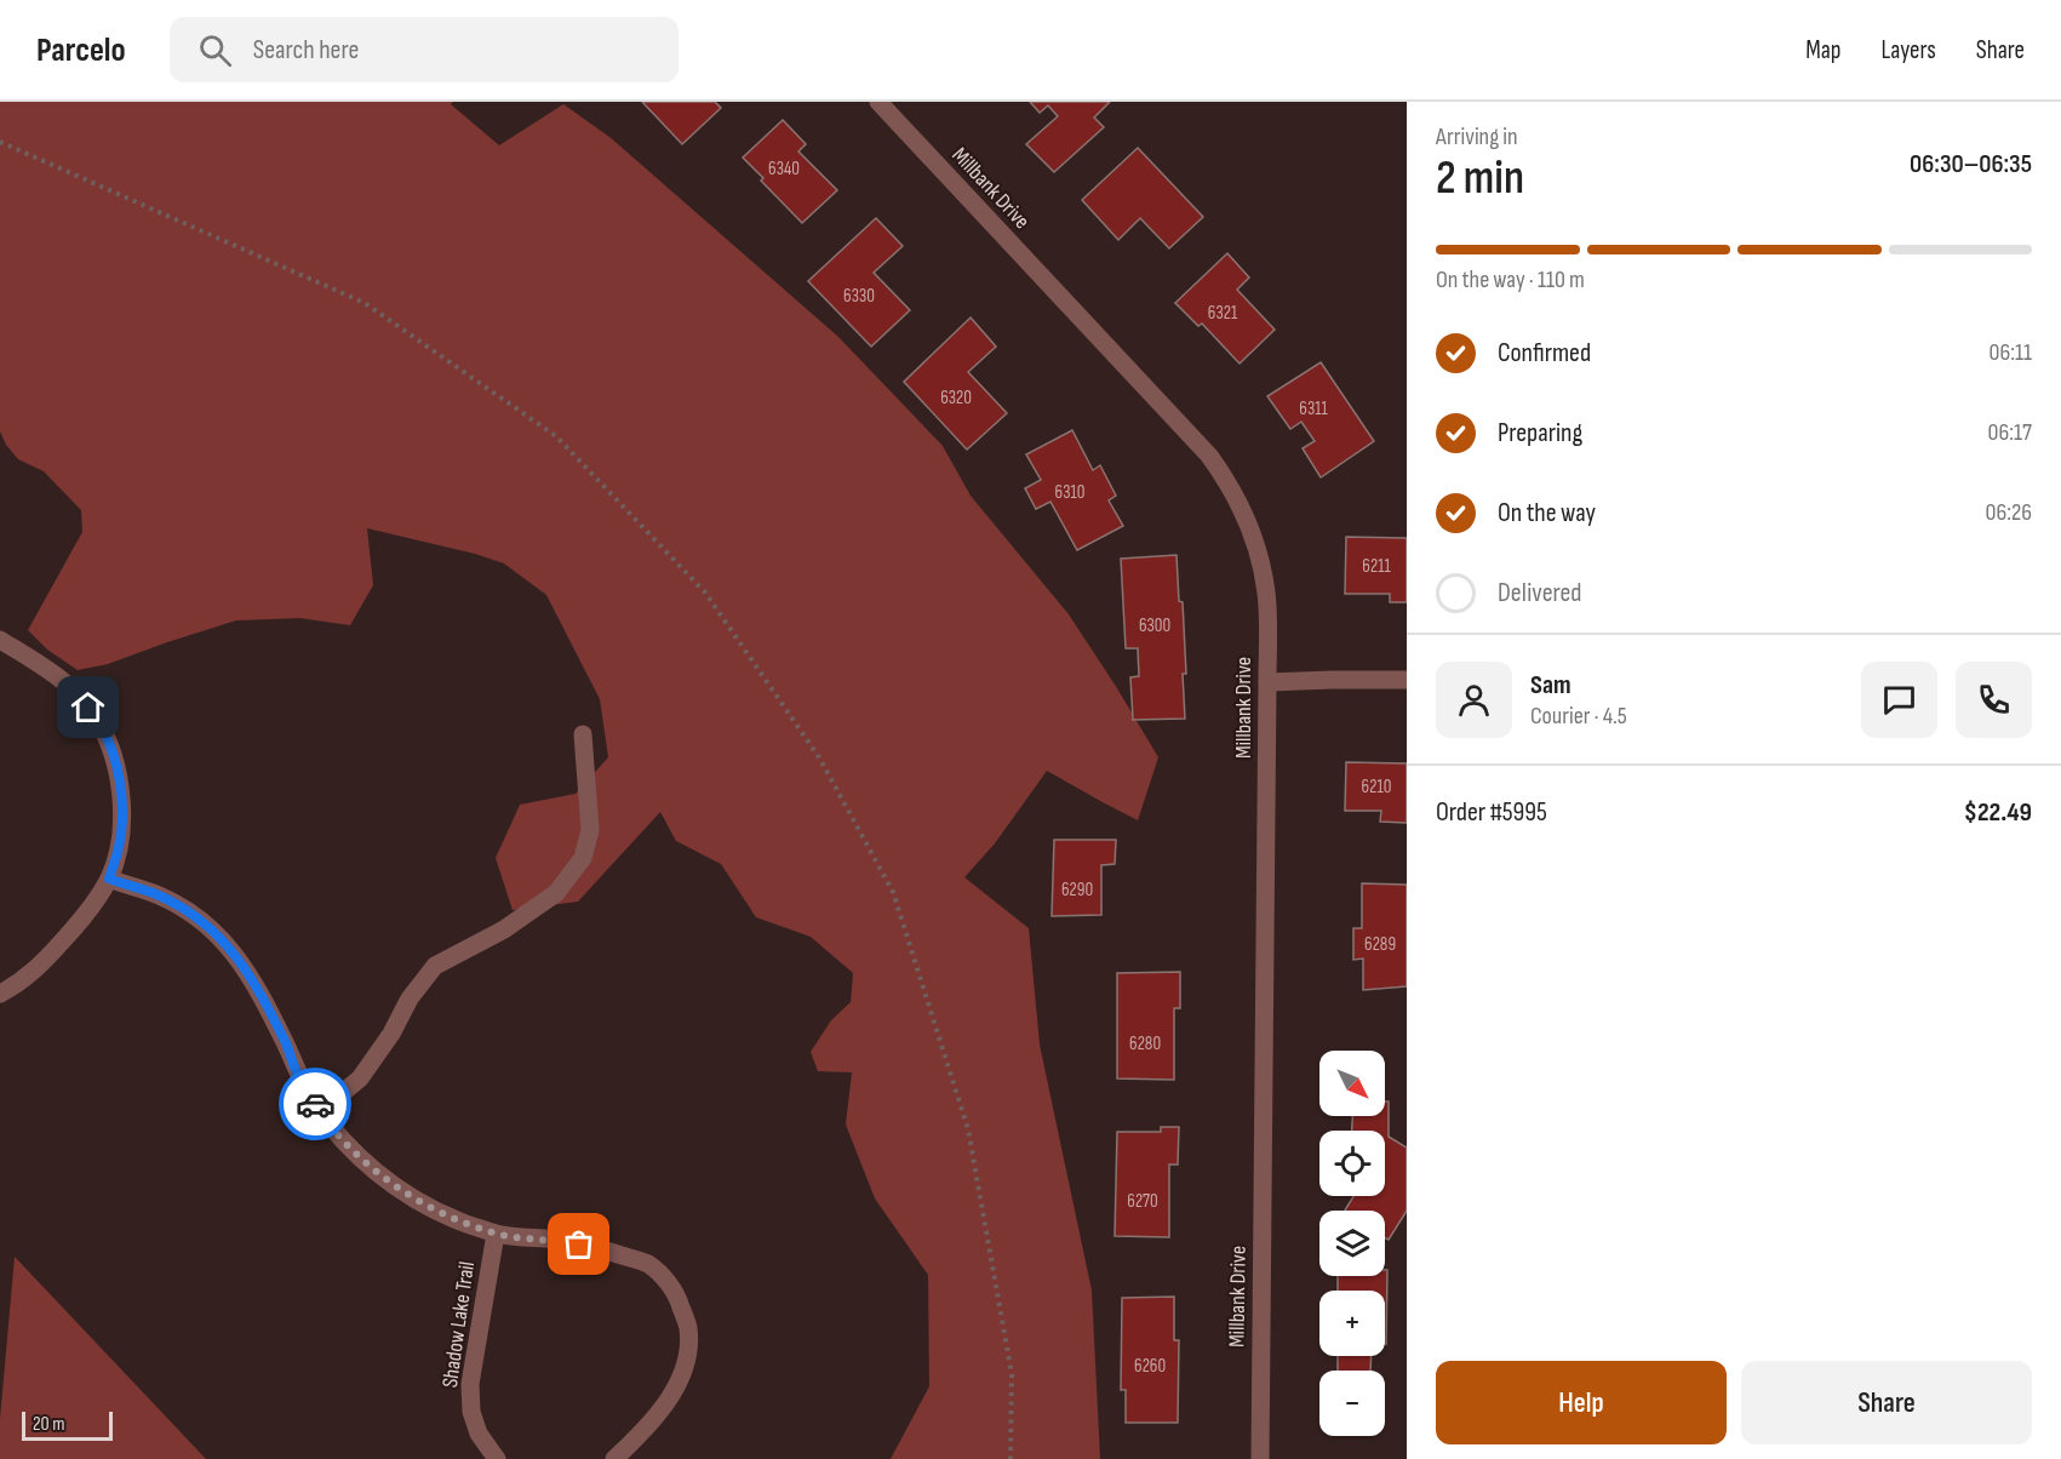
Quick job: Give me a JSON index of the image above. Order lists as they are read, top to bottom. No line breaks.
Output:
{"streets":{"street":["Millbank Drive","Shadow Lake Trail"]},"house_numbers":["6340","6330","6321","6320","6311","6310","6211","6300","6210","6290","6289","6280","6270","6260"],"scale_bar":"20 m","north":"bottom right","page":{"header":"Parcelo","search":"Search here","nav":["Map","Layers","Share"],"heading":["2 min","Arriving in","06:30–06:35"],"panel":["Sam","Courier · 4.5","Order #5995","$22.49"],"bar":"On the way · 110 m","list":[["Confirmed","06:11"],["Preparing","06:17"],["On the way","06:26"],"Delivered"],"map_buttons":["+","−"],"buttons":["Help","Share"],"scale":"20 m"}}
